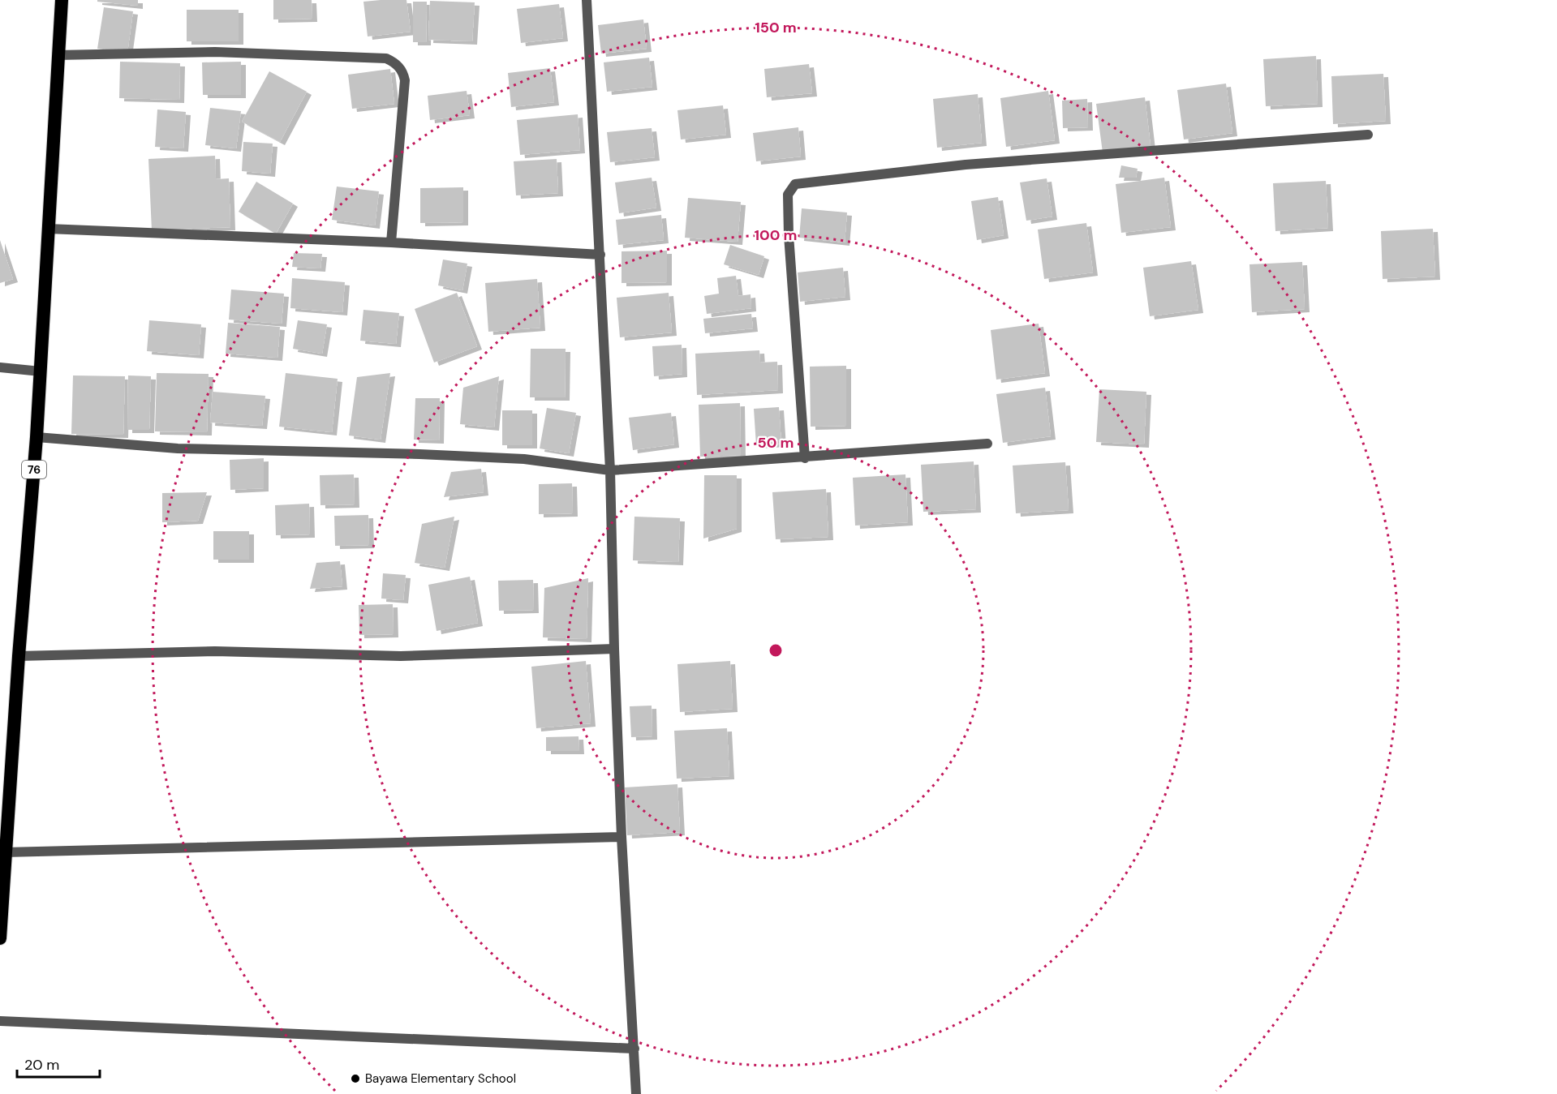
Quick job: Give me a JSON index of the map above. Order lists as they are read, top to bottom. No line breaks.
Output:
{"streets":{"highway":["76"]},"places":["Bayawa Elementary School"],"scale_bar":"20 m","rings":["150 m","100 m","50 m"]}
